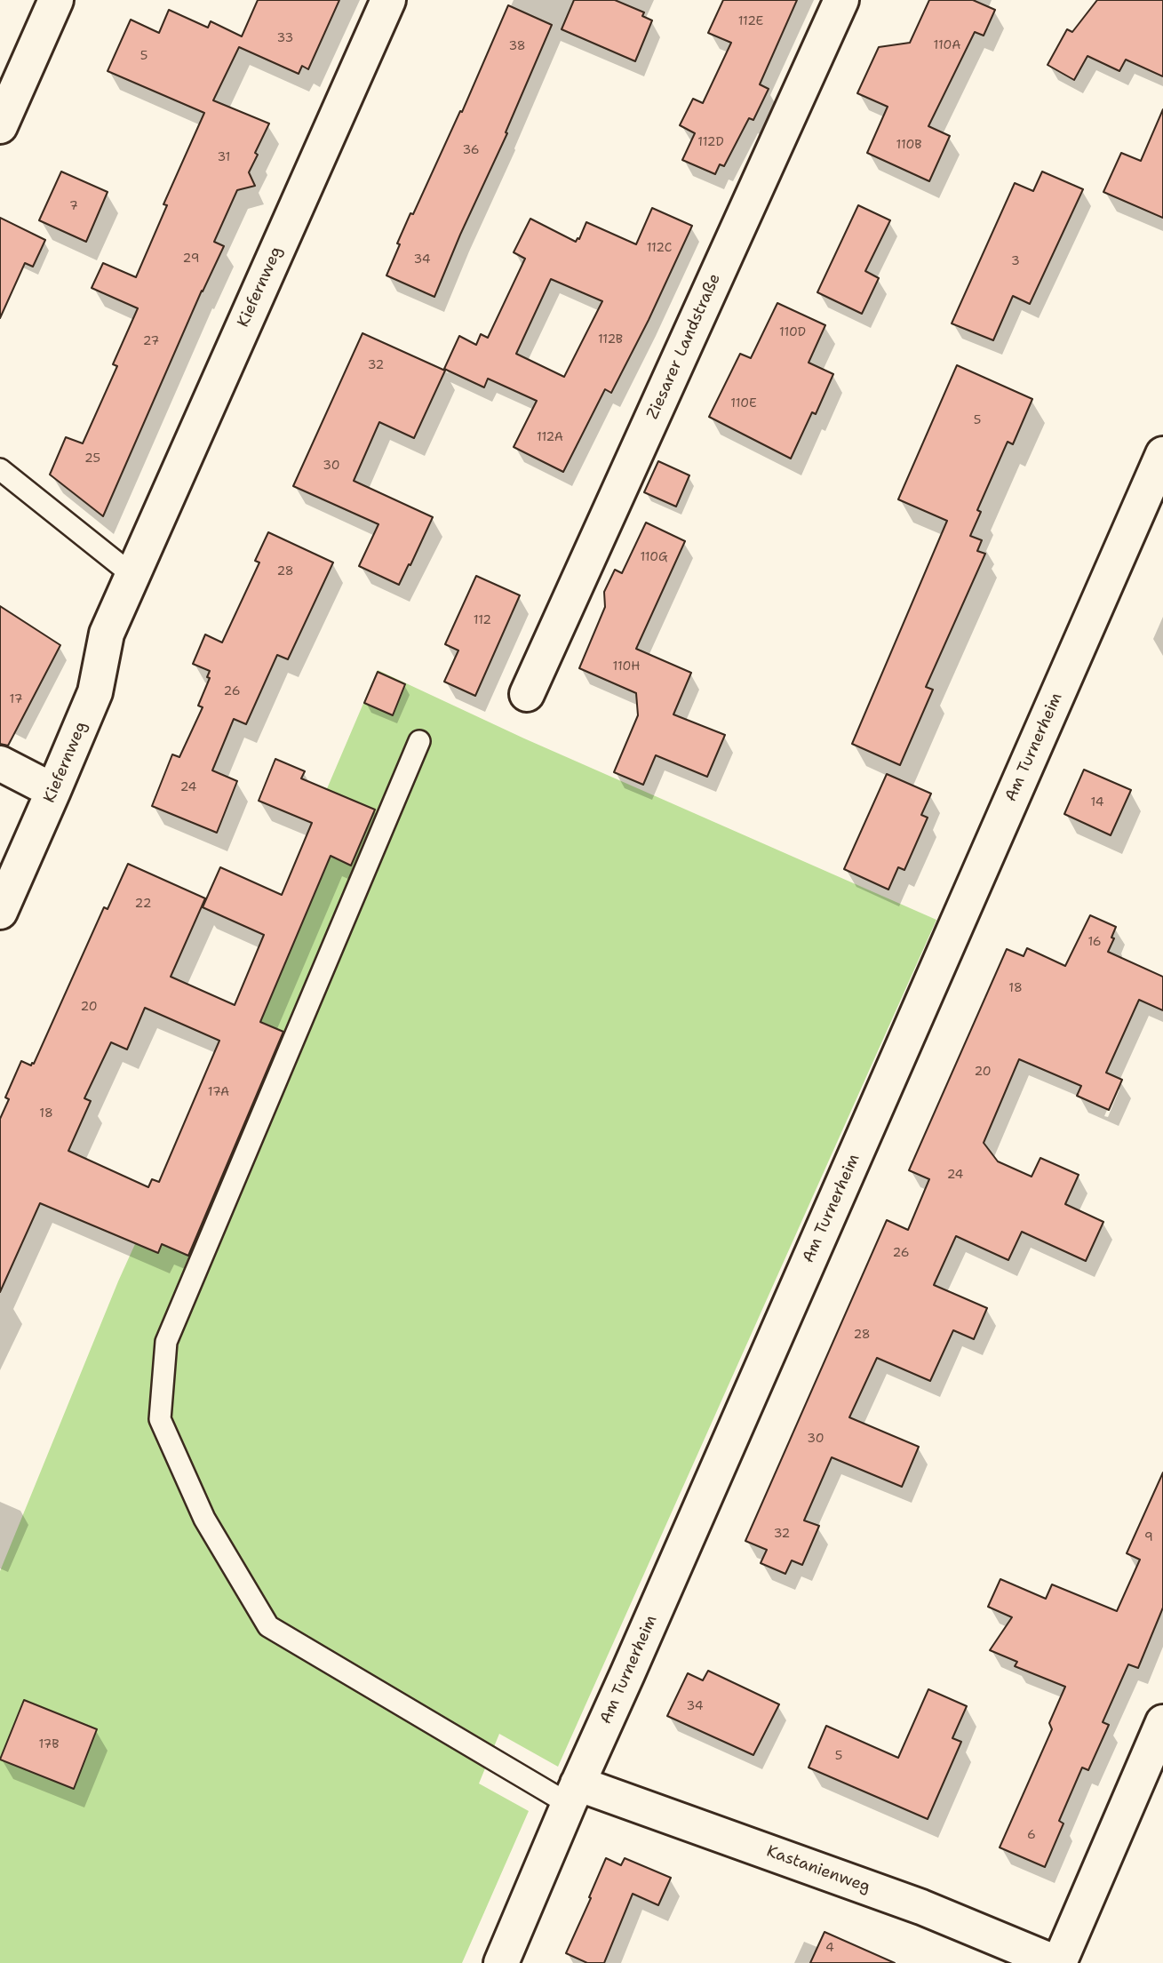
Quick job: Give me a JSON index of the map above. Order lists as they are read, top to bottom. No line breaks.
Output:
{"streets":{"street":["Kiefernweg","Ziesarer Landstraße","Am Turnerheim","Kastanienweg"]},"crossings":[["Am Turnerheim","Kastanienweg"]],"house_numbers":["112E","33","110A","38","5","112D","110B","36","31","7","112C","29","34","3","110D","112B","27","32","110E","5","112A","25","30","110G","28","112","110H","26","17","24","14","22","16","18","20","20","17A","18","24","26","28","30","32","9","34","17B","5","6","4"]}
